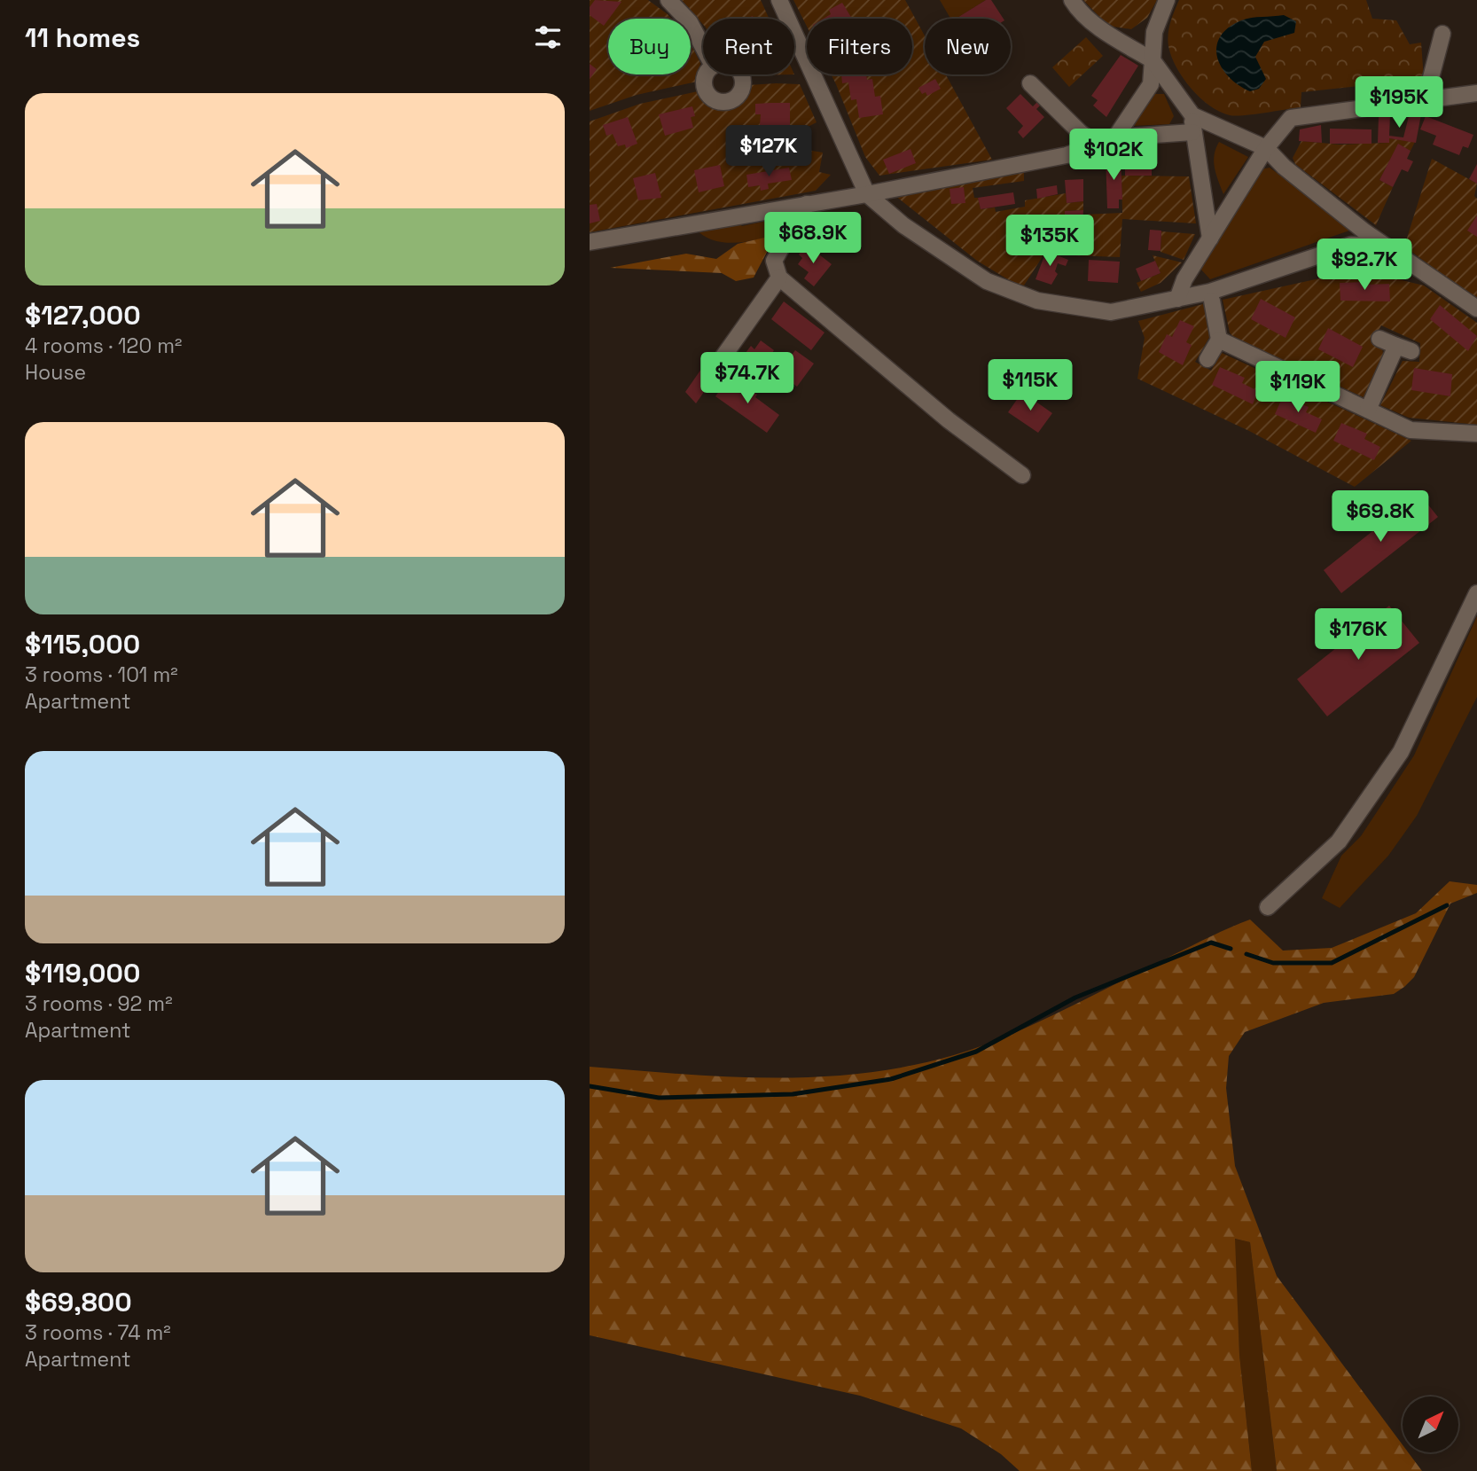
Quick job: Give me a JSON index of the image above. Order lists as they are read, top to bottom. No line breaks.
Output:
{"north":"top right","page":{"heading":"11 homes","chip":["Buy","Rent","Filters","New"],"list":[{"name":"$127,000","note":"4 rooms · 120 m² · House"},{"name":"$115,000","note":"3 rooms · 101 m² · Apartment"},{"name":"$119,000","note":"3 rooms · 92 m² · Apartment"},{"name":"$69,800","note":"3 rooms · 74 m² · Apartment"}],"price":["$195K","$127K","$102K","$68.9K","$135K","$92.7K","$74.7K","$115K","$119K","$69.8K","$176K"]}}
